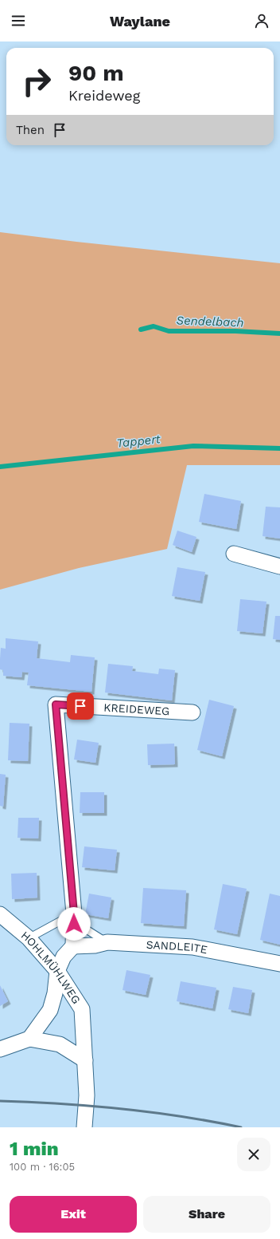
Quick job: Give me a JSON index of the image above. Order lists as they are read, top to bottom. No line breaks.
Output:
{"streets":{"street":["KREIDEWEG","SANDLEITE","HOHLMÜHLWEG"]},"crossings":[["KREIDEWEG","SANDLEITE"]],"water":["Sendelbach","Tappert"],"page":{"header":"Waylane","turn":["90 m","Kreideweg"],"then":"Then","heading":["1 min","100 m · 16:05"],"buttons":["Exit","Share"]}}
